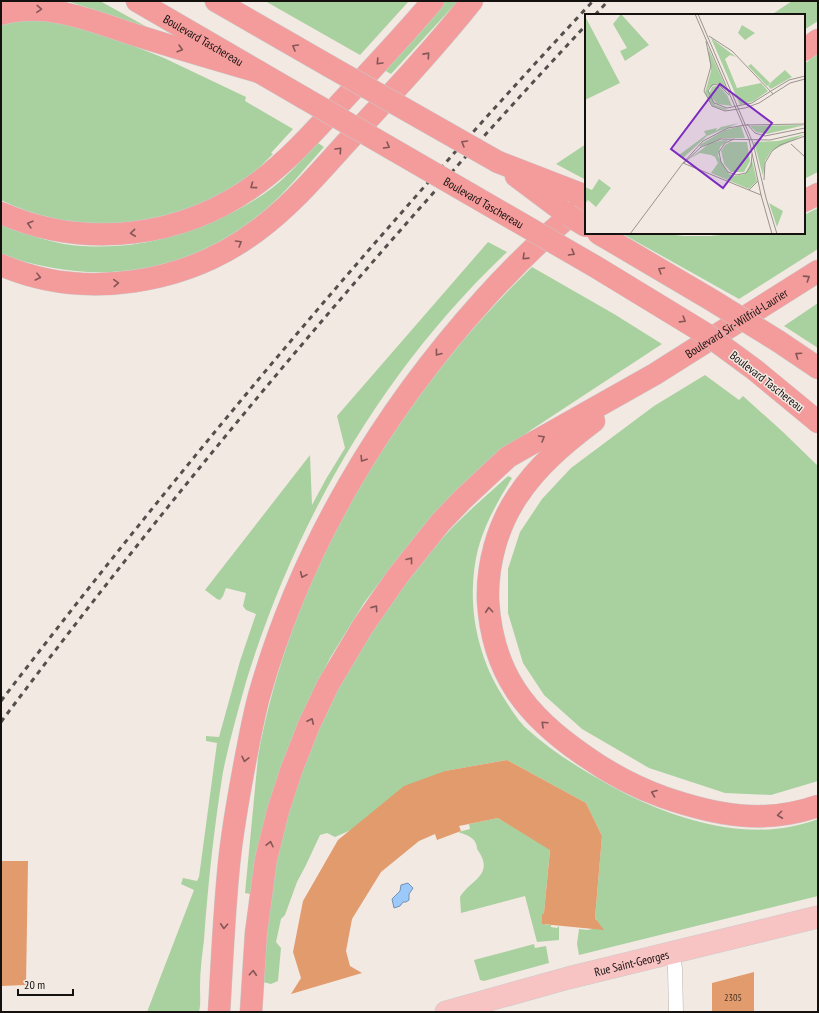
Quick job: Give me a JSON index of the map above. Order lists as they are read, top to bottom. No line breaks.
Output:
{"streets":{"highway":["Boulevard Taschereau","Boulevard Sir-Wilfrid-Laurier"],"main road":["Rue Saint-Georges"]},"one_way":["Boulevard Sir-Wilfrid-Laurier"],"house_numbers":["2305"],"scale_bar":"20 m"}
